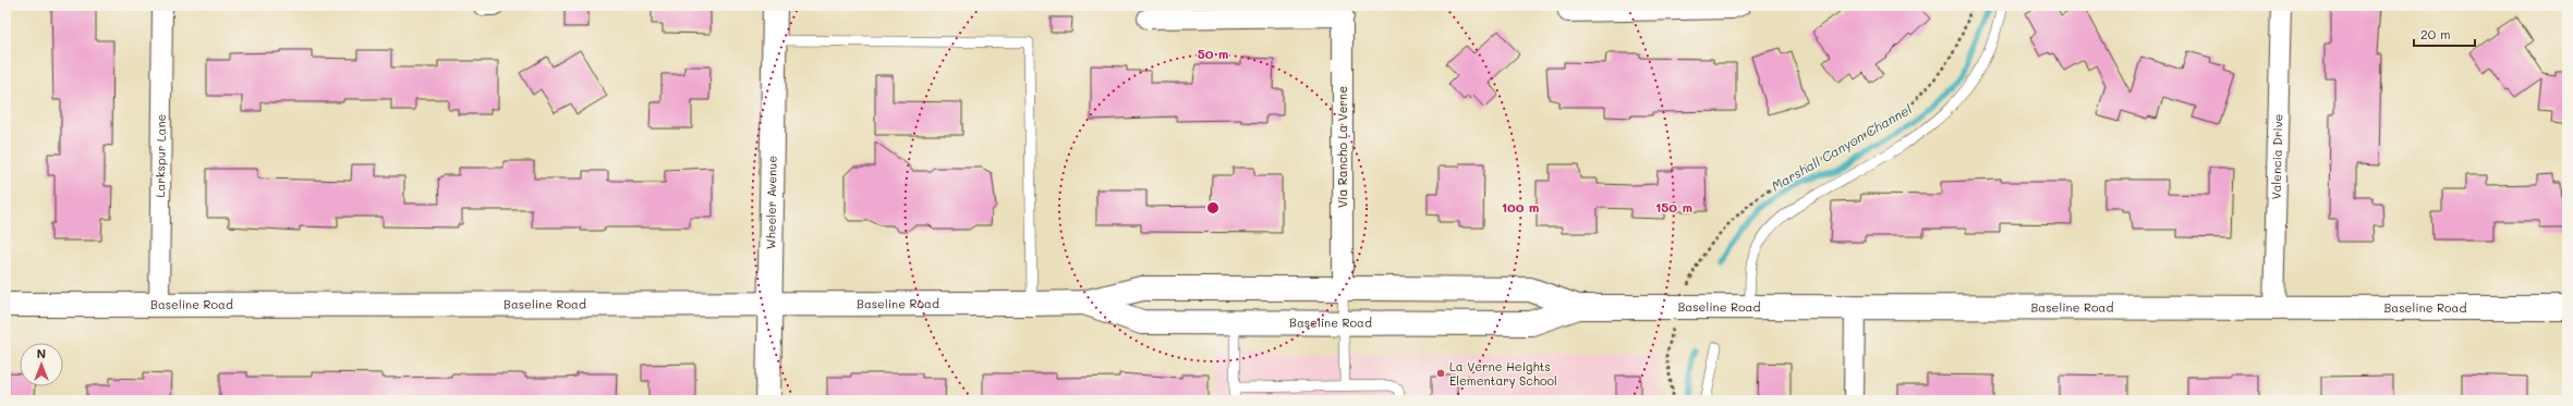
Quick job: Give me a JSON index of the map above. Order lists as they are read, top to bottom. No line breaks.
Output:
{"streets":{"main road":["Wheeler Avenue","Baseline Road"],"street":["Via Rancho La Verne","Larkspur Lane","Valencia Drive"]},"crossings":[["Via Rancho La Verne","Baseline Road"],["Larkspur Lane","Baseline Road"],["Valencia Drive","Baseline Road"],["Wheeler Avenue","Baseline Road"]],"water":["Marshall Canyon Channel"],"places":["La Verne Heights Elementary School"],"scale_bar":"20 m","north":"top","rings":["50 m","100 m","150 m"]}
